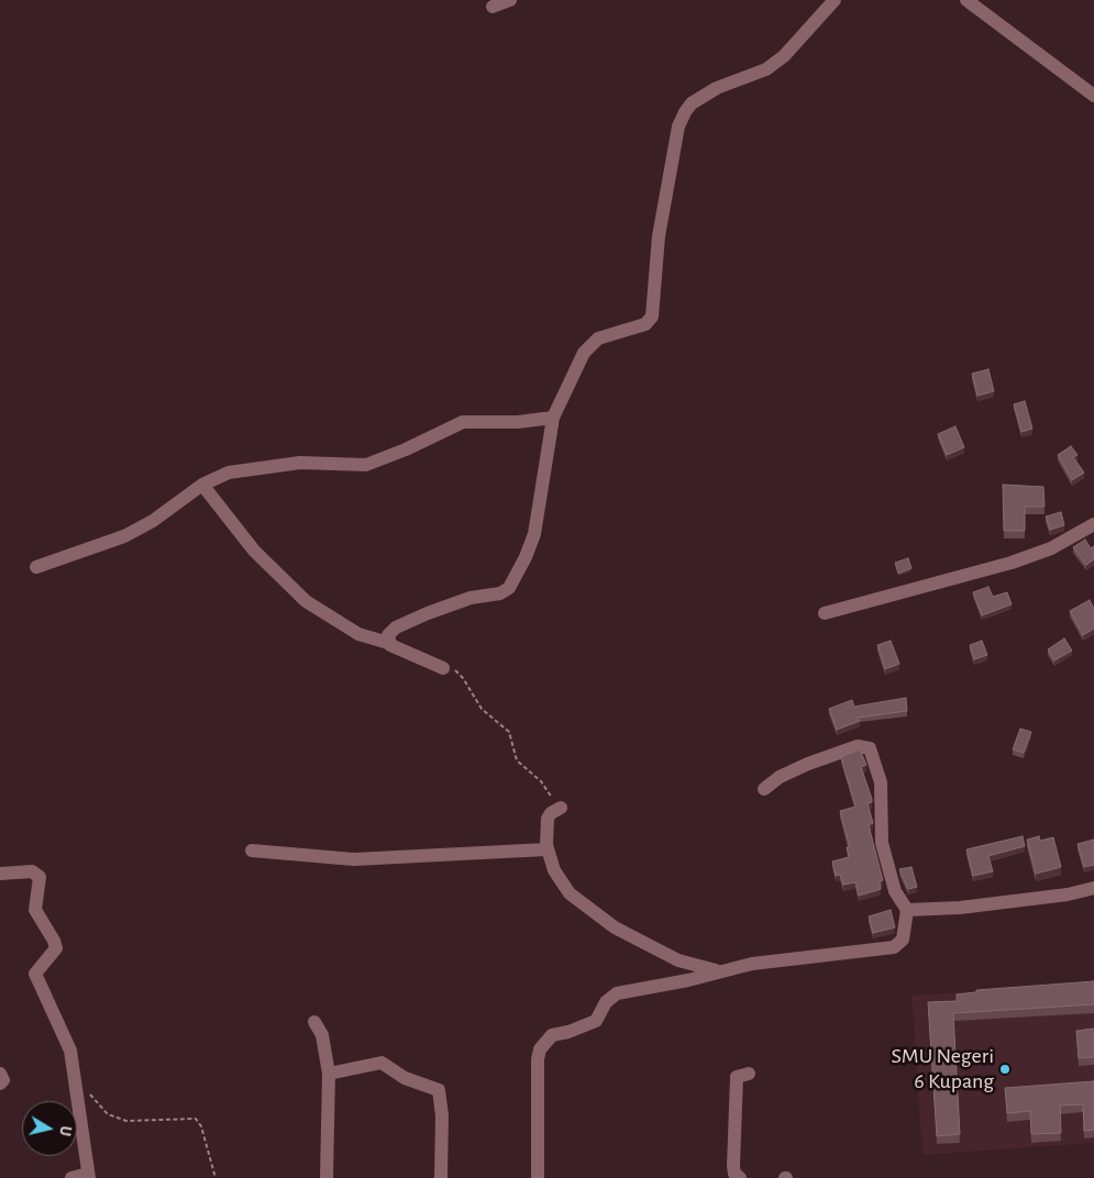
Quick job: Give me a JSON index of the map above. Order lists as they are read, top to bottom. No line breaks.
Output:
{"places":["SMU Negeri 6 Kupang"],"north":"right"}
